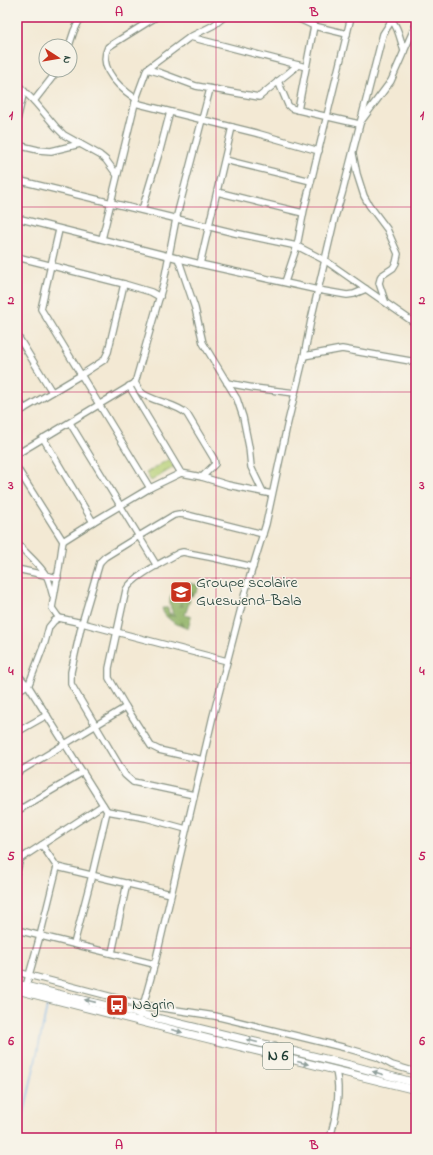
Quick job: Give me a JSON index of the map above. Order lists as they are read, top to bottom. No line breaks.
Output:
{"streets":{"main road":["N 6"]},"places":{"school or university":["Groupe scolaire Gueswend-Bala"],"bus stop":["Nagrin"]},"north":"right","grid":{"columns":["A","B"],"rows":["1","2","3","4","5","6"]}}
